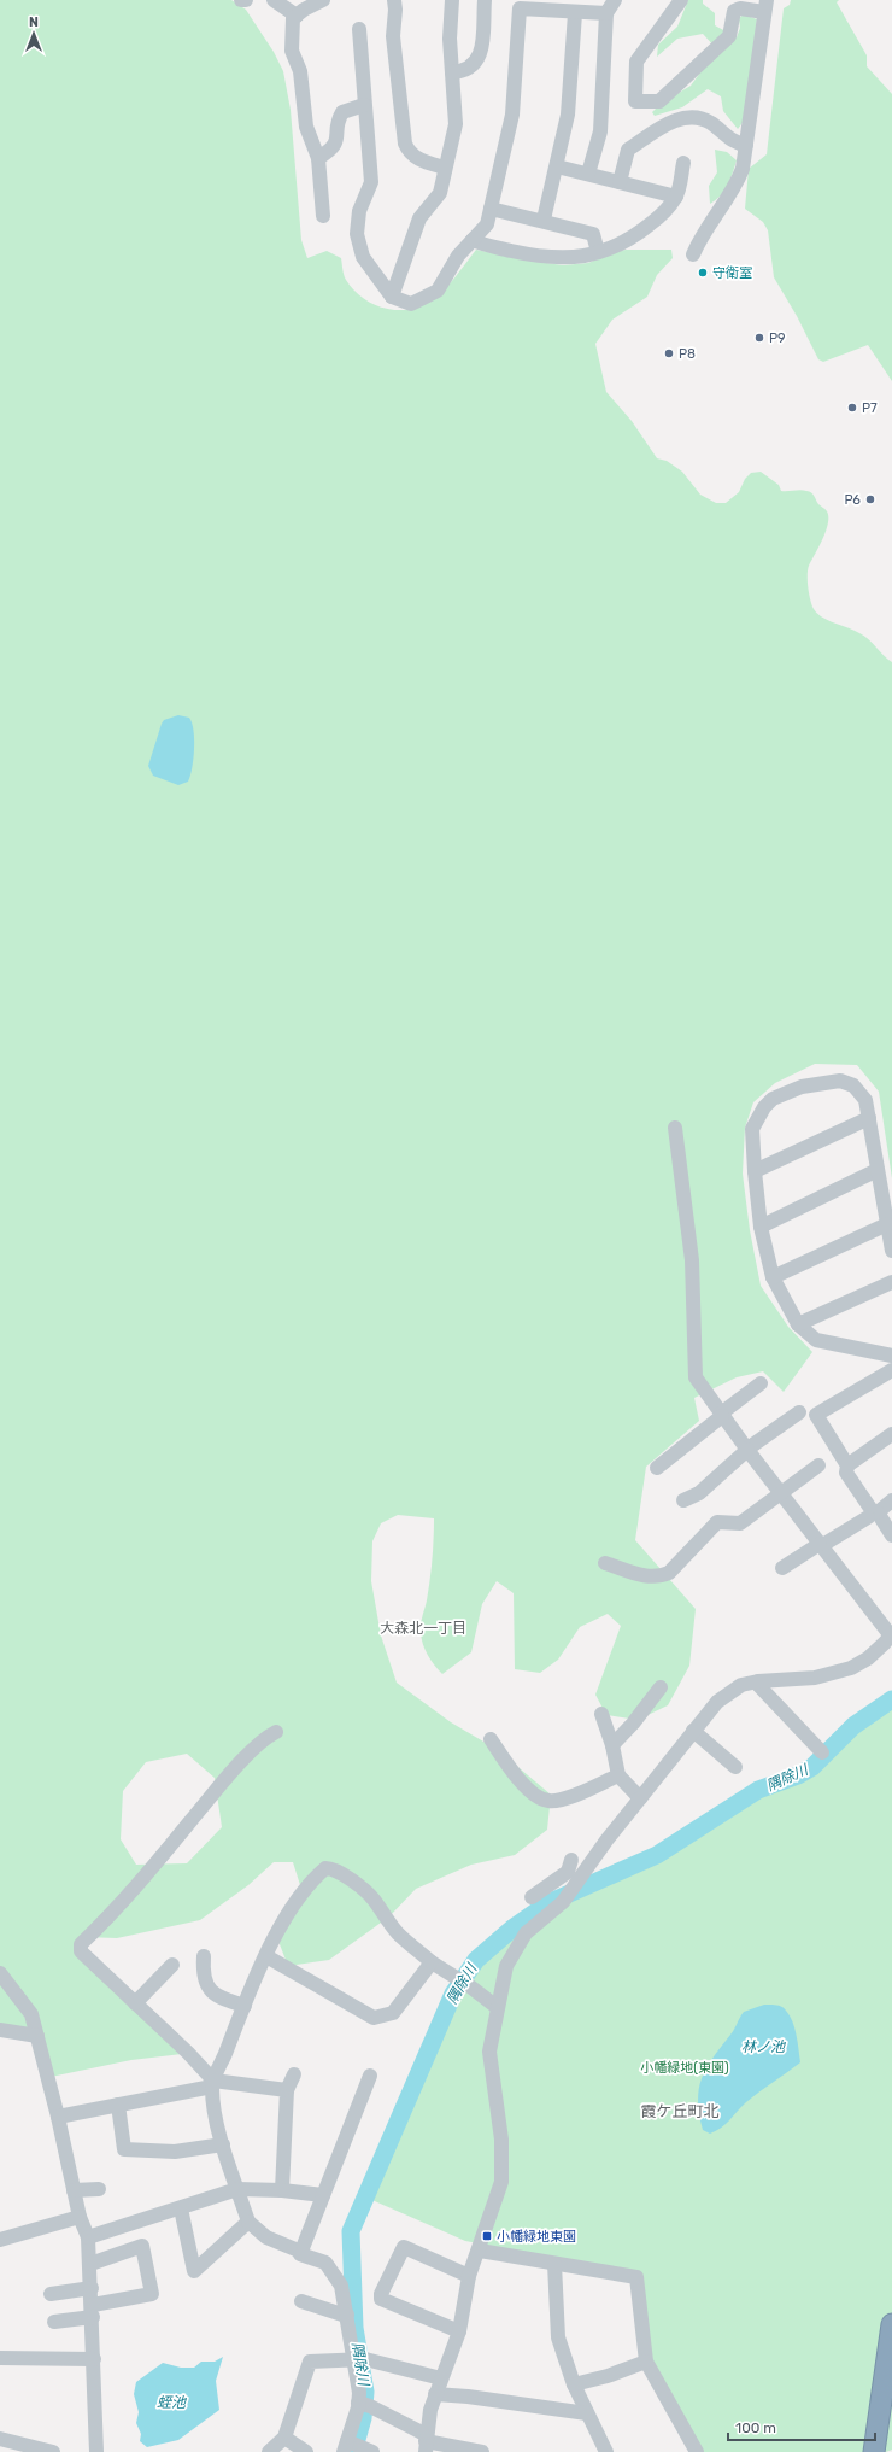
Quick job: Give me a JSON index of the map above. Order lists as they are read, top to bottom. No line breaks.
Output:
{"districts":["大森北一丁目","霞ケ丘町北"],"water":["隅除川","林ノ池","蛭池"],"parks":["小幡緑地(東園)"],"places":{"other":["守衛室","P9","P8","P7","P6"],"transit":["小幡緑地東園"]},"scale_bar":"100 m","north":"top"}
